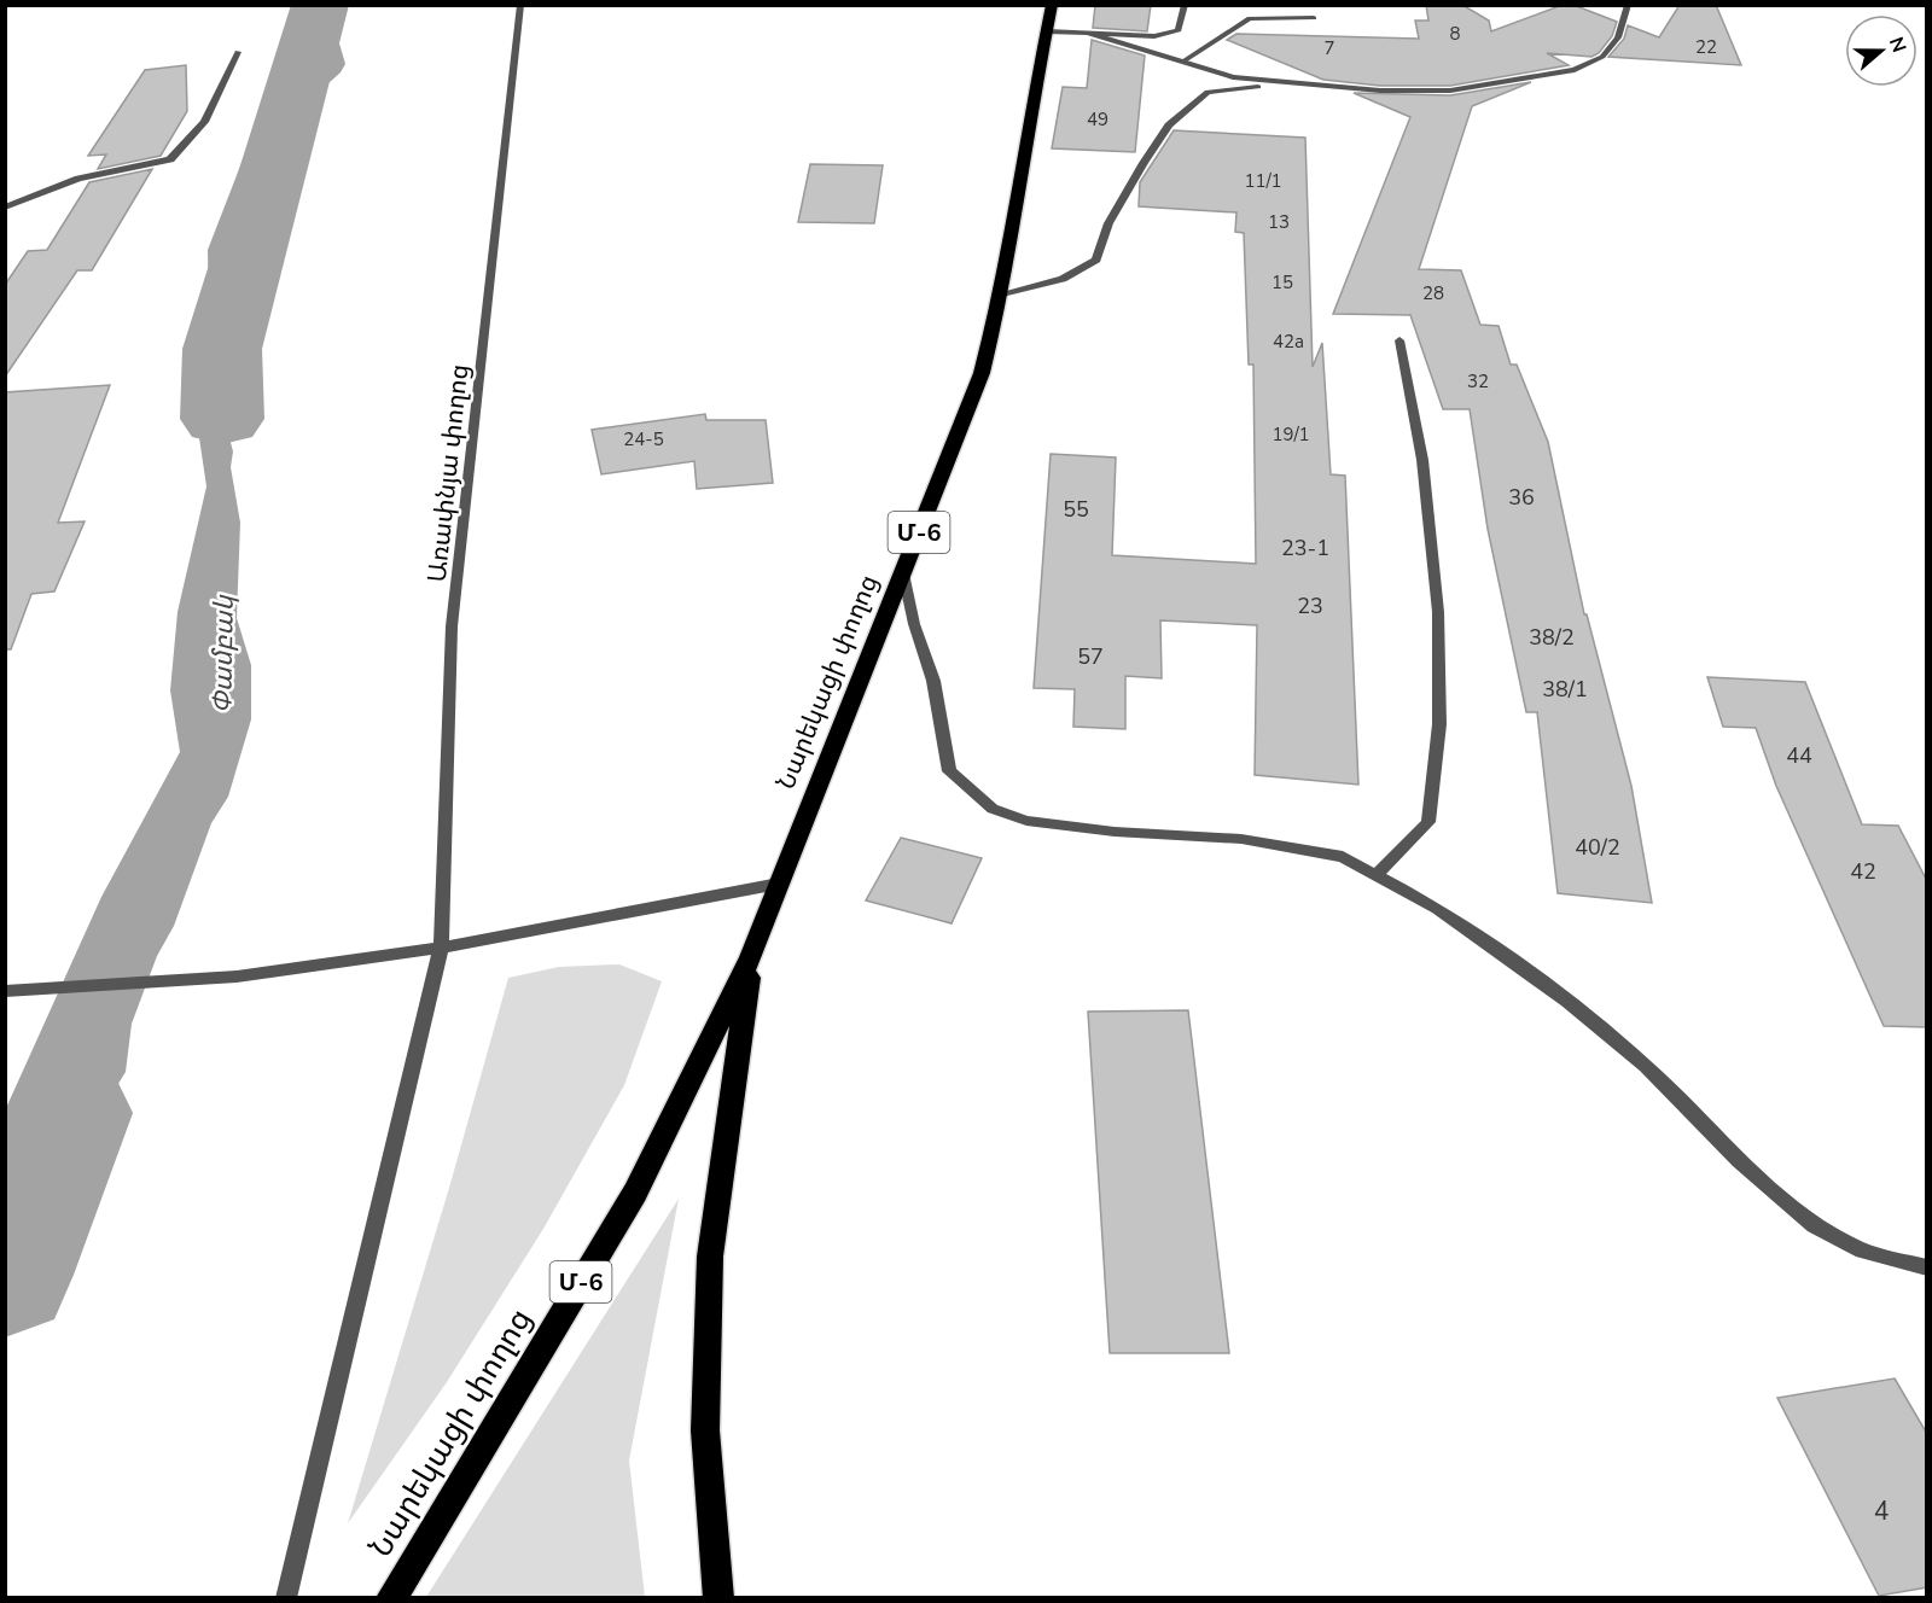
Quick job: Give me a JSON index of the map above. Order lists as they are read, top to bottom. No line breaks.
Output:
{"streets":{"highway":["Մ-6","Նարեկացի փողոց"],"street":["Առափնյա փողոց"]},"water":["Փամբակ"],"house_numbers":["8","22","7","49","11/1","13","15","28","42a","32","19/1","24-5","36","55","23-1","23","38/2","57","38/1","44","40/2","42","4"],"north":"right"}
